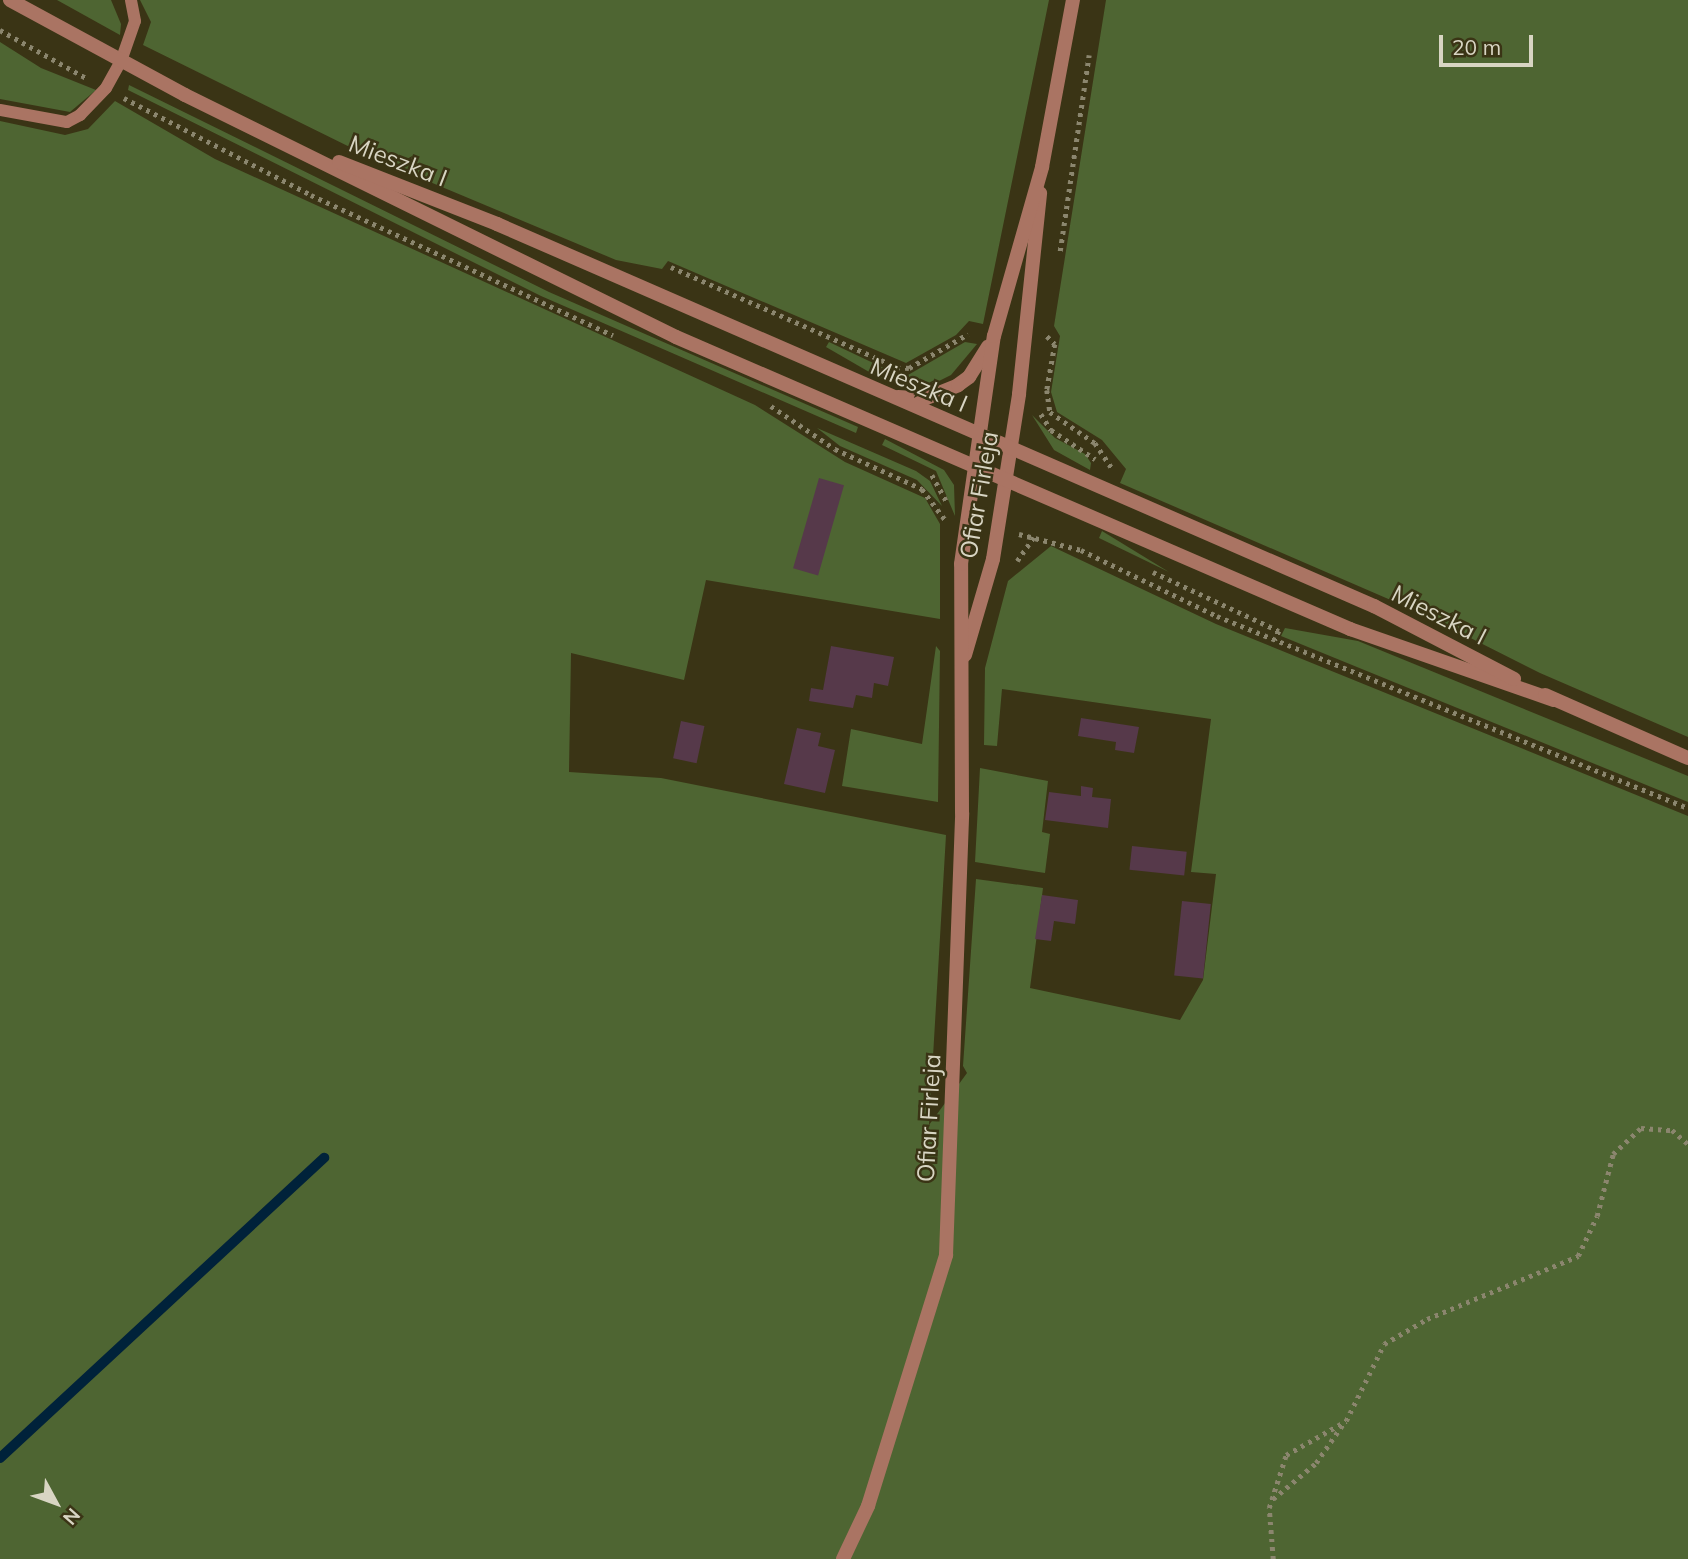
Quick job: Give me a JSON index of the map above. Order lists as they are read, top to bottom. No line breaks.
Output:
{"streets":{"street":["Mieszka I","Ofiar Firleja"]},"crossings":[["Mieszka I","Ofiar Firleja"]],"scale_bar":"20 m","north":"bottom right"}
